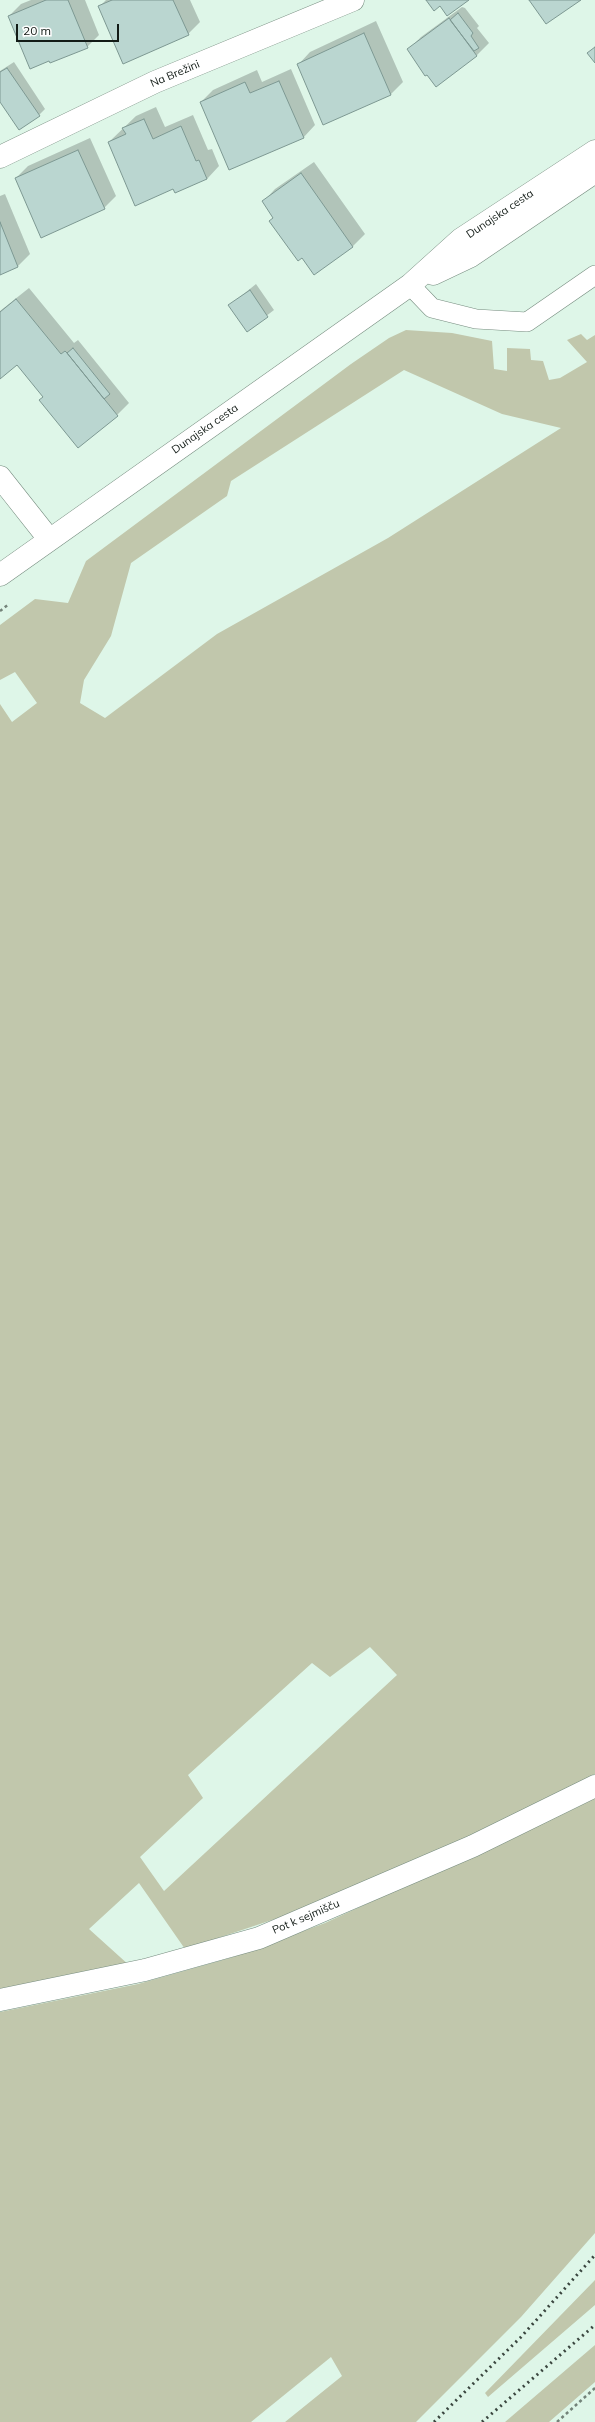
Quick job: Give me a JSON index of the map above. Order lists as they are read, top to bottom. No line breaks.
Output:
{"streets":{"street":["Na Brežini","Dunajska cesta","Pot k sejmišču"]},"scale_bar":"20 m"}
